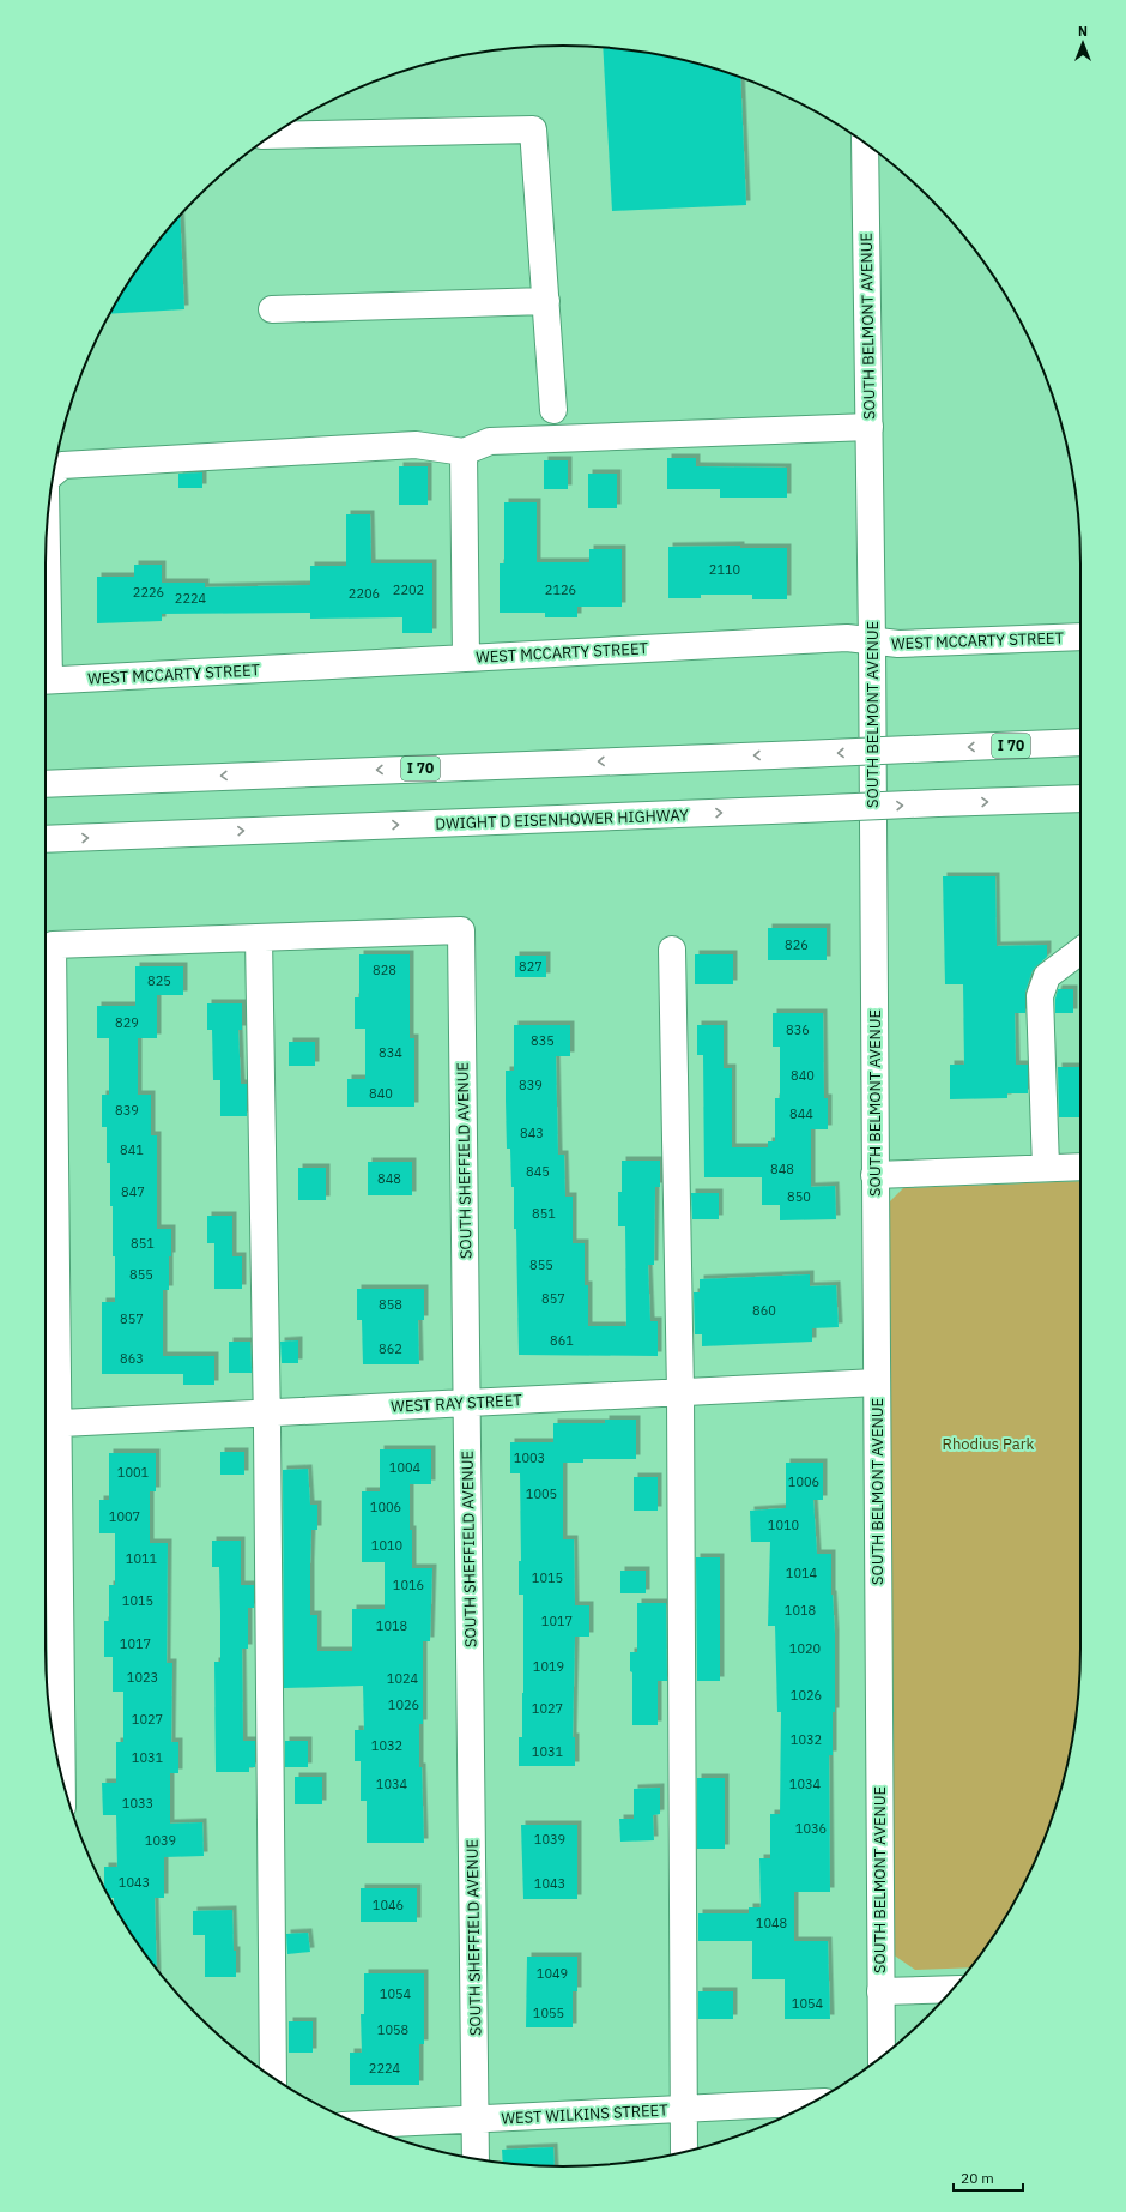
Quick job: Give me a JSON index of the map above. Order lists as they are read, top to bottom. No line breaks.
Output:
{"streets":{"main road":["SOUTH BELMONT AVENUE","WEST MCCARTY STREET","I 70","DWIGHT D EISENHOWER HIGHWAY","SOUTH SHEFFIELD AVENUE","WEST RAY STREET","WEST WILKINS STREET"]},"crossings":[["SOUTH BELMONT AVENUE","WEST MCCARTY STREET"],["SOUTH BELMONT AVENUE","WEST RAY STREET"],["SOUTH SHEFFIELD AVENUE","WEST RAY STREET"],["SOUTH SHEFFIELD AVENUE","WEST WILKINS STREET"]],"parks":["Rhodius Park"],"house_numbers":["2110","2202","2126","2226","2206","2224","826","827","828","825","829","836","835","834","840","839","840","839","844","843","841","848","845","848","847","850","851","851","855","855","857","858","860","857","861","862","863","1003","1004","1001","1006","1005","1006","1007","1010","1010","1011","1014","1015","1016","1015","1018","1017","1018","1017","1020","1019","1023","1024","1026","1026","1027","1027","1032","1032","1031","1031","1034","1034","1033","1036","1039","1039","1043","1043","1046","1048","1049","1054","1054","1055","1058","2224"],"scale_bar":"20 m","north":"top"}
